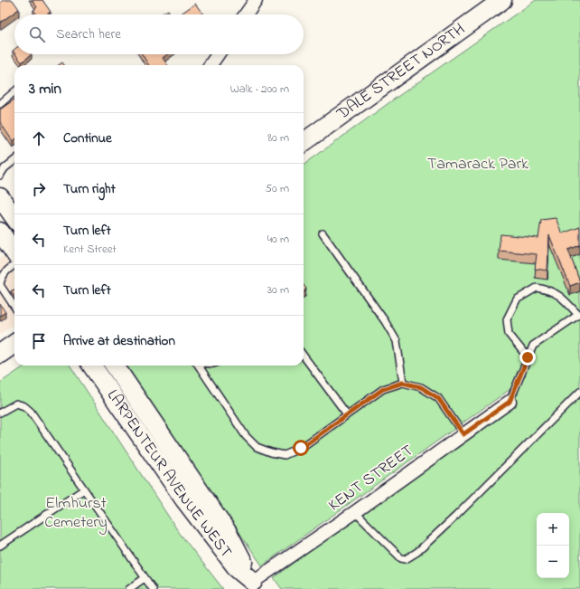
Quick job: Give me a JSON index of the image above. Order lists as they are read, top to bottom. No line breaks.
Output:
{"streets":{"main road":["DALE STREET NORTH","LARPENTEUR AVENUE WEST"],"street":["KENT STREET"]},"crossings":[["LARPENTEUR AVENUE WEST","KENT STREET"]],"parks":["Tamarack Park","Elmhurst Cemetery"],"page":{"search":"Search here","heading":["3 min","Walk · 200 m"],"list":[["Continue","80 m"],["Turn right","50 m"],["Turn left","Kent Street","40 m"],["Turn left","30 m"],"Arrive at destination"],"map_buttons":["+","−"]}}
